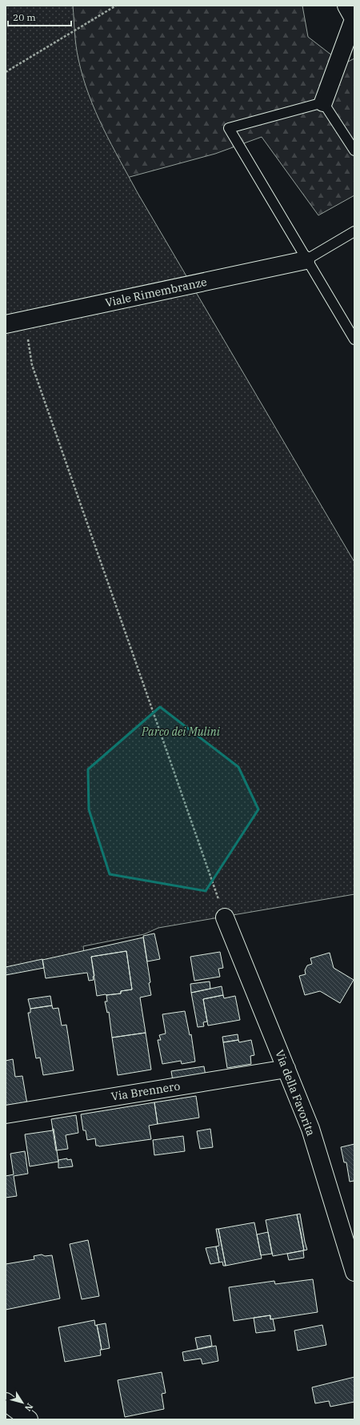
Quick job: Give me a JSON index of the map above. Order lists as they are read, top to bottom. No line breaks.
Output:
{"streets":{"street":["Viale Rimembranze","Via Brennero","Via della Favorita"]},"crossings":[["Via Brennero","Via della Favorita"]],"parks":["Parco dei Mulini"],"scale_bar":"20 m","north":"bottom right"}
